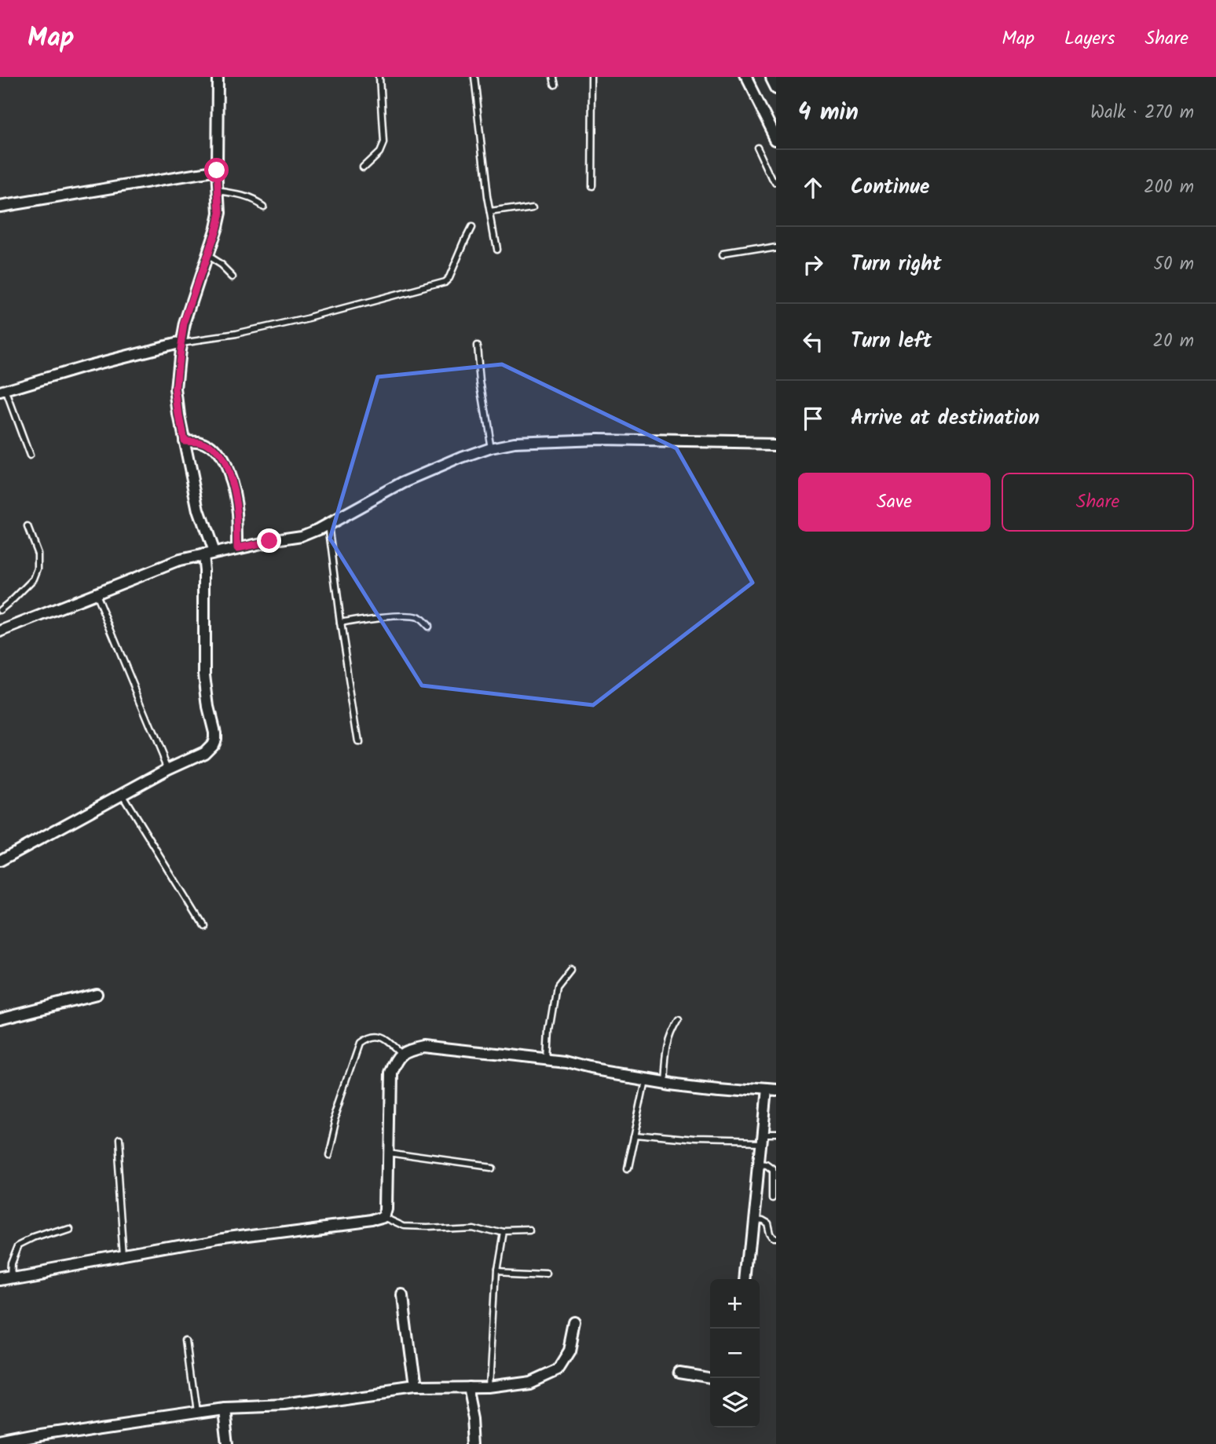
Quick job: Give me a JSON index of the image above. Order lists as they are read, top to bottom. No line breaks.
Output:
{"page":{"header":"Map","nav":["Map","Layers","Share"],"heading":["4 min","Walk · 270 m"],"list":[["Continue","200 m"],["Turn right","50 m"],["Turn left","20 m"],"Arrive at destination"],"buttons":["Save","Share"],"map_buttons":["+","−"]}}
